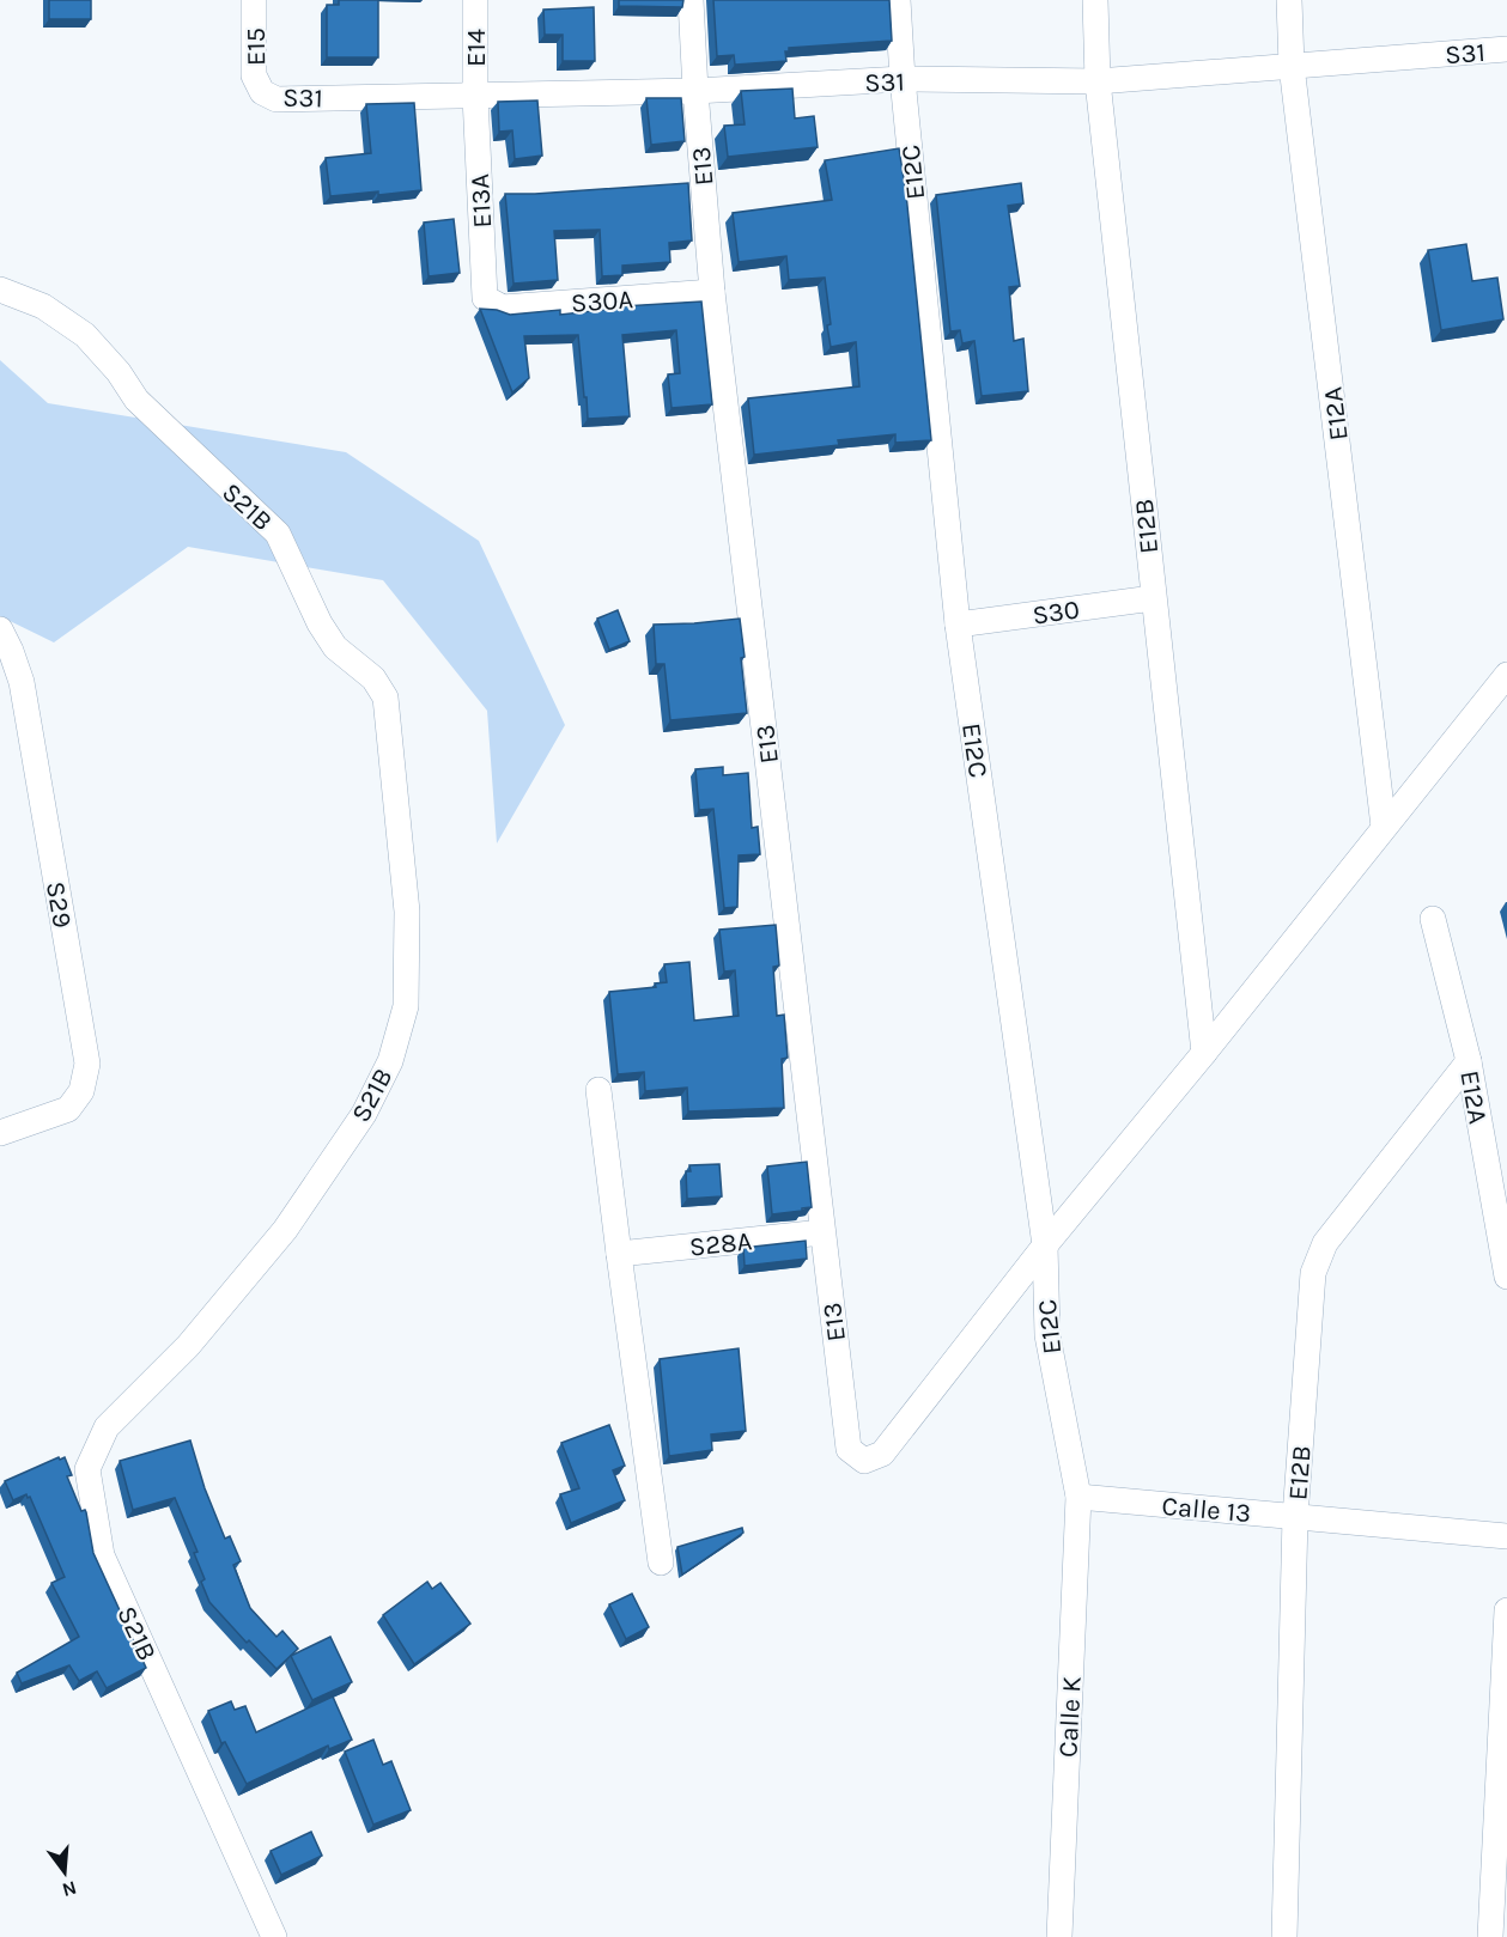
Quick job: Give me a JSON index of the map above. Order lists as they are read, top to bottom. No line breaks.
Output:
{"streets":{"street":["E15","E14","S31","E13","E12C","E13A","S30A","E12A","S21B","E12B","S30","S29","S28A","Calle 13","Calle K"]},"crossings":[["E15","S31"],["E14","S31"],["E14","E13A"],["S31","E13"],["S31","E12C"],["S31","E13A"],["S31","E12A"],["S31","E12B"],["E13","E12C"],["E13","S30A"],["E13","S28A"],["E12C","S30"],["E12C","Calle 13"],["E12C","Calle K"],["E13A","S30A"],["E12A","E12B"],["E12B","S30"],["E12B","Calle 13"],["Calle 13","Calle K"]],"north":"bottom"}
